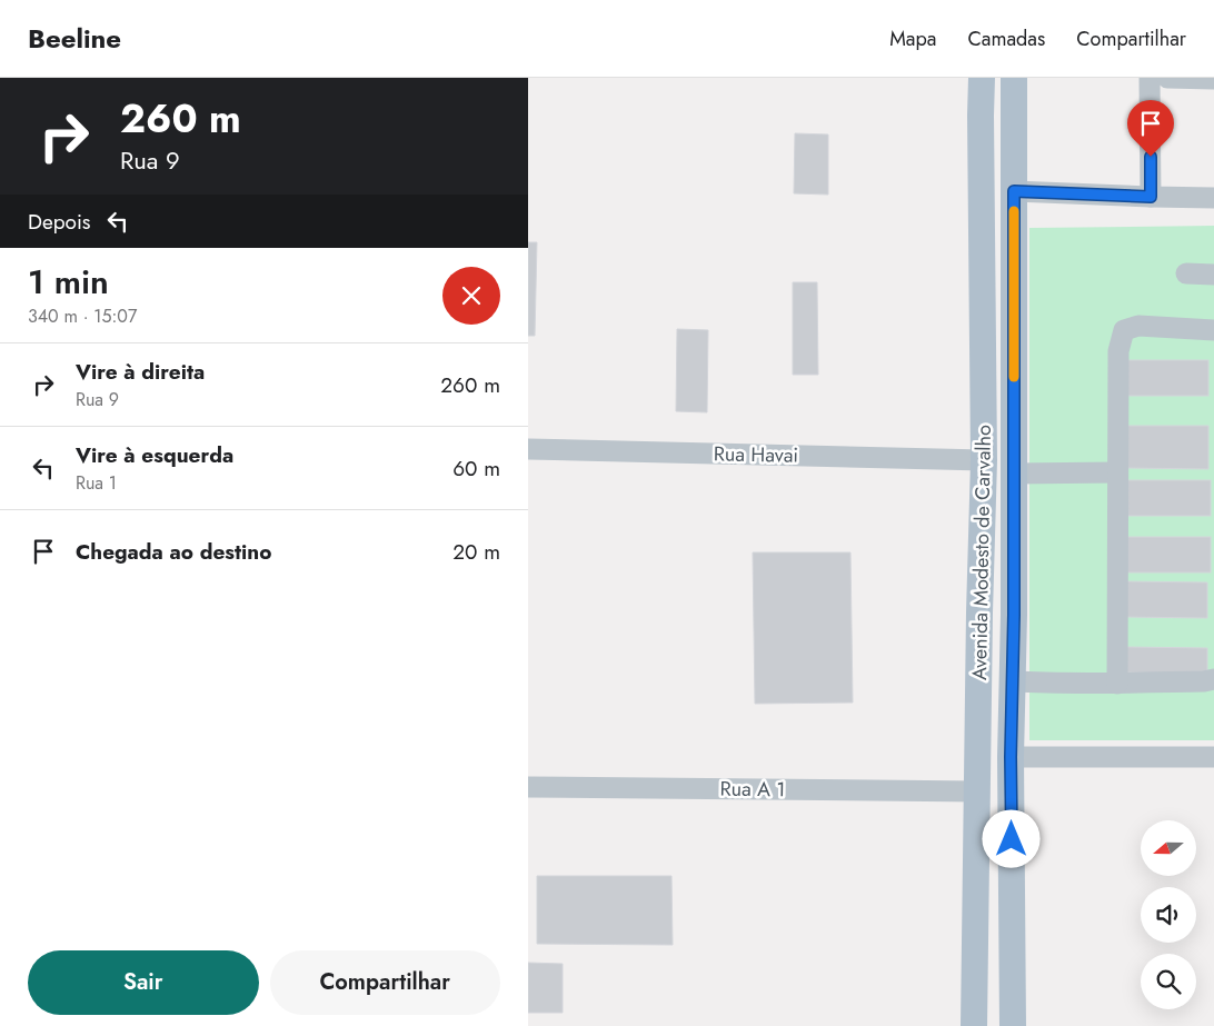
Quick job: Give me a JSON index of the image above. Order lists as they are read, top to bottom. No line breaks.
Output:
{"streets":{"main road":["Avenida Modesto de Carvalho"],"street":["Rua Havai","Rua A 1"]},"crossings":[["Rua Havai","Avenida Modesto de Carvalho"],["Avenida Modesto de Carvalho","Rua A 1"]],"north":"left","page":{"header":"Beeline","nav":["Mapa","Camadas","Compartilhar"],"turn":["260 m","Rua 9"],"then":"Depois","heading":["1 min","340 m · 15:07"],"list":[{"name":"Vire à direita","note":"Rua 9","value":"260 m"},{"name":"Vire à esquerda","note":"Rua 1","value":"60 m"},{"name":"Chegada ao destino","value":"20 m"}],"buttons":["Sair","Compartilhar"]}}
